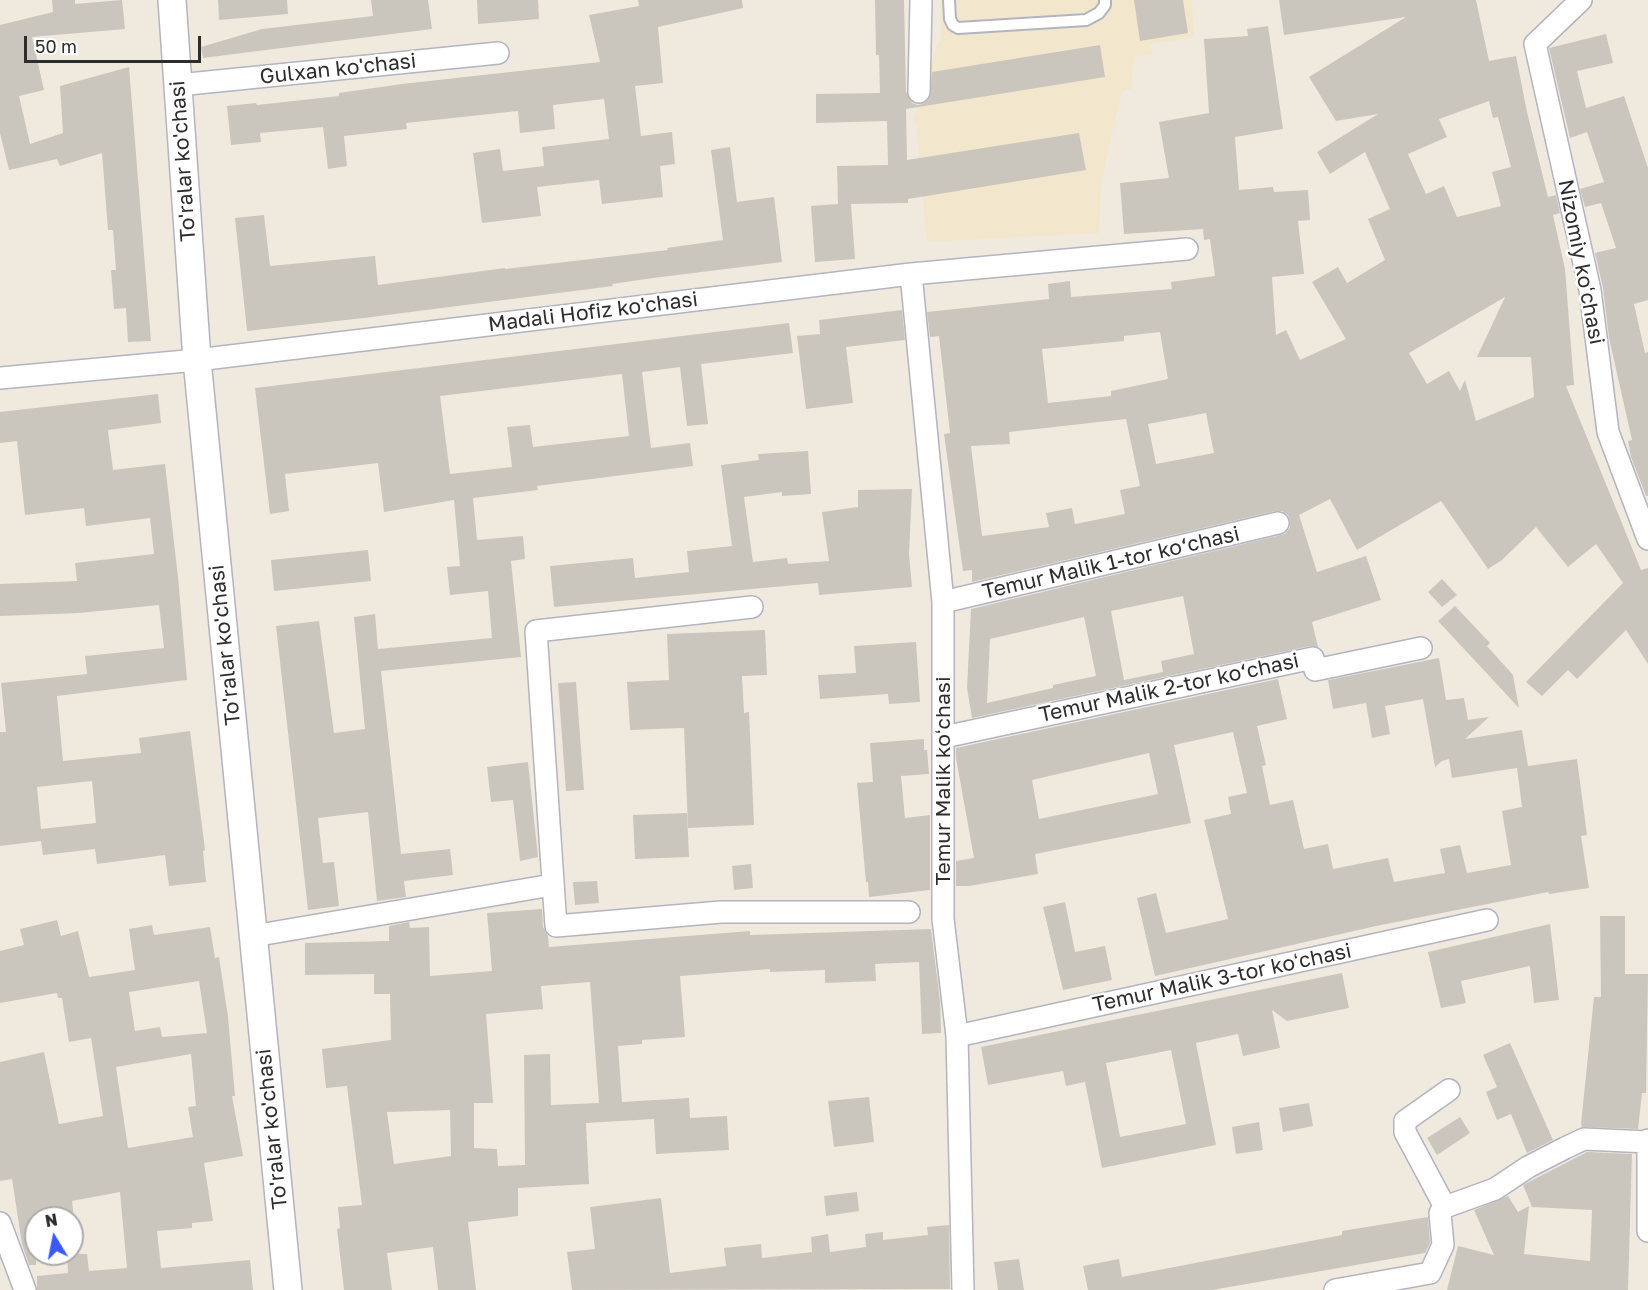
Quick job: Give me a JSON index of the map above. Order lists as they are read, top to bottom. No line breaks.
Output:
{"streets":{"street":["Gulxan ko'chasi","To'ralar ko'chasi","Nizomiy koʻchasi","Madali Hofiz ko'chasi","Temur Malik 1-tor ko‘chasi","Temur Malik 2-tor ko‘chasi","Temur Malik koʻchasi","Temur Malik 3-tor koʻchasi"]},"crossings":[["Gulxan ko'chasi","To'ralar ko'chasi"],["To'ralar ko'chasi","Madali Hofiz ko'chasi"],["Madali Hofiz ko'chasi","Temur Malik koʻchasi"],["Temur Malik 1-tor ko‘chasi","Temur Malik koʻchasi"],["Temur Malik 2-tor ko‘chasi","Temur Malik koʻchasi"],["Temur Malik koʻchasi","Temur Malik 3-tor koʻchasi"]],"scale_bar":"50 m","north":"top"}
